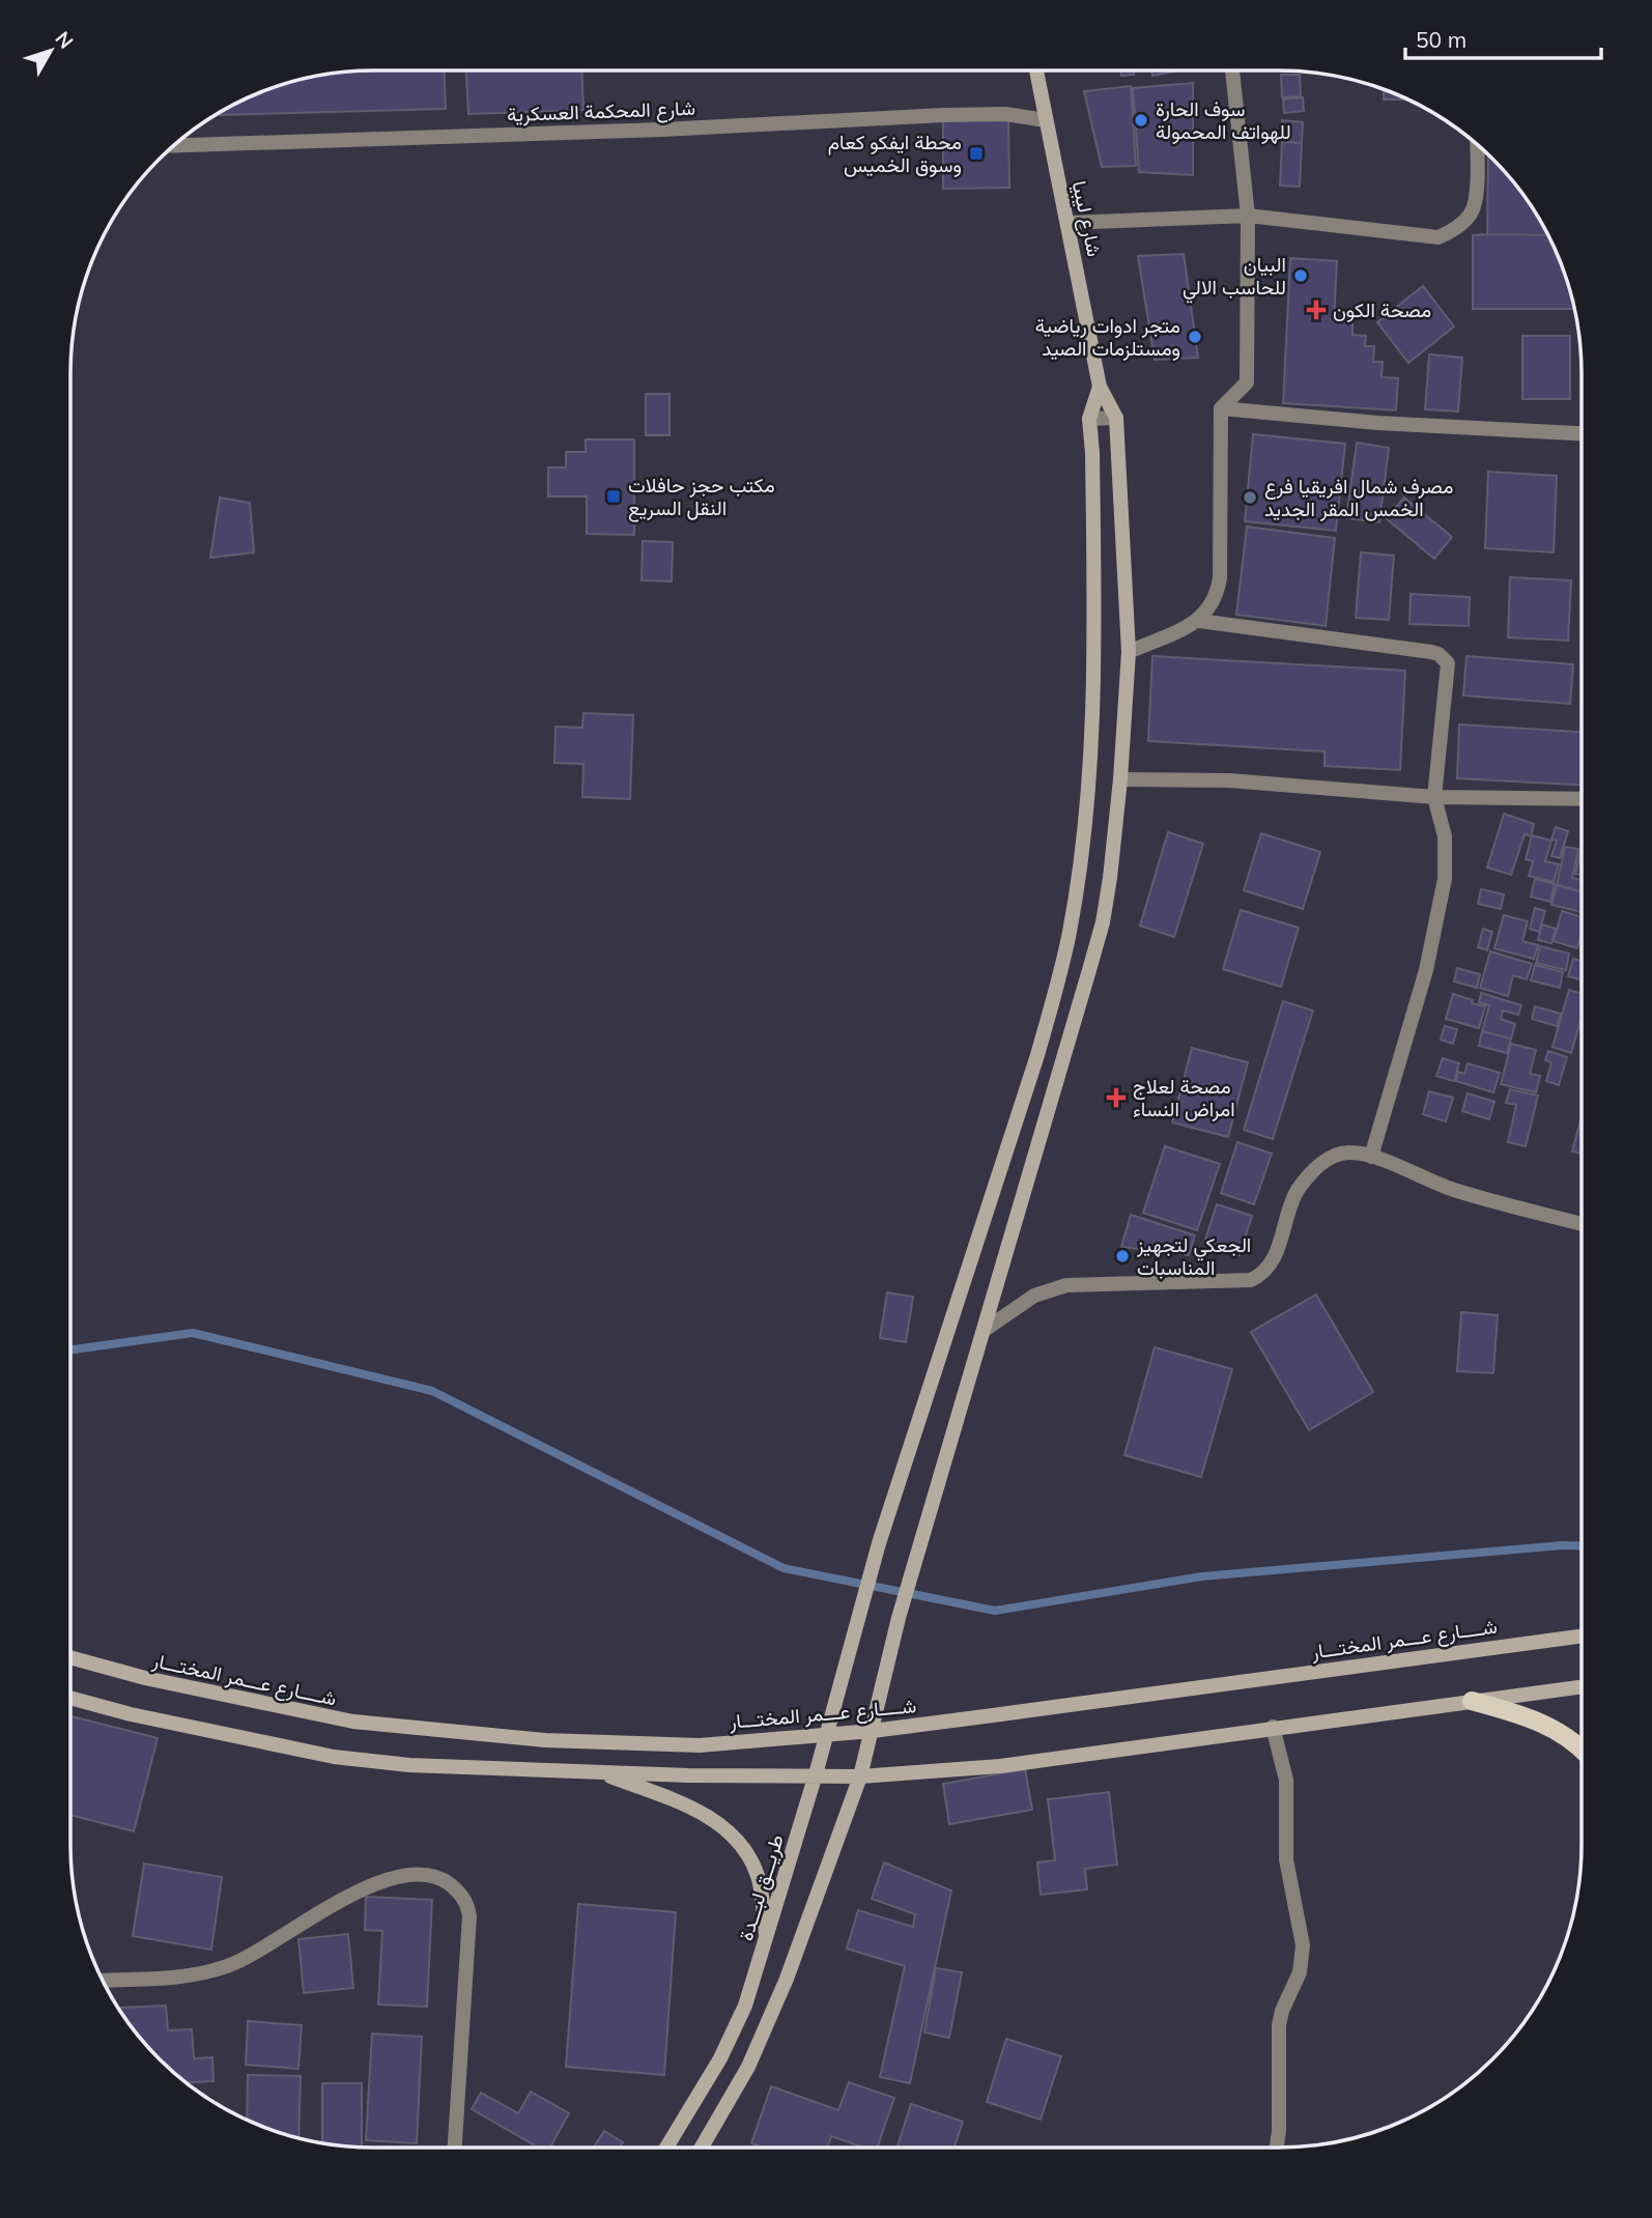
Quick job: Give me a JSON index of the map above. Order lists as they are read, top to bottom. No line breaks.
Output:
{"streets":{"street":["شارع المحكمة العسكرية","شارع ليبيا","شــــارع عـــمر المختـــار","طريـــق لبـــدة"]},"crossings":[["شارع المحكمة العسكرية","شارع ليبيا"],["شــــارع عـــمر المختـــار","طريـــق لبـــدة"]],"places":{"other":["سوف الحارة للهواتف المحمولة","البيان للحاسب الالي","متجر ادوات رياضية ومستلزمات الصيد","مصرف شمال افريقيا فرع الخمس المقر الجديد","الجعكي لتجهيز المناسبات"],"transit":["محطة ايفكو كعام وسوق الخميس","مكتب حجز حافلات النقل السريع"],"health":["مصحة الكون","مصحة لعلاج امراض النساء"]},"scale_bar":"50 m","north":"top right"}
